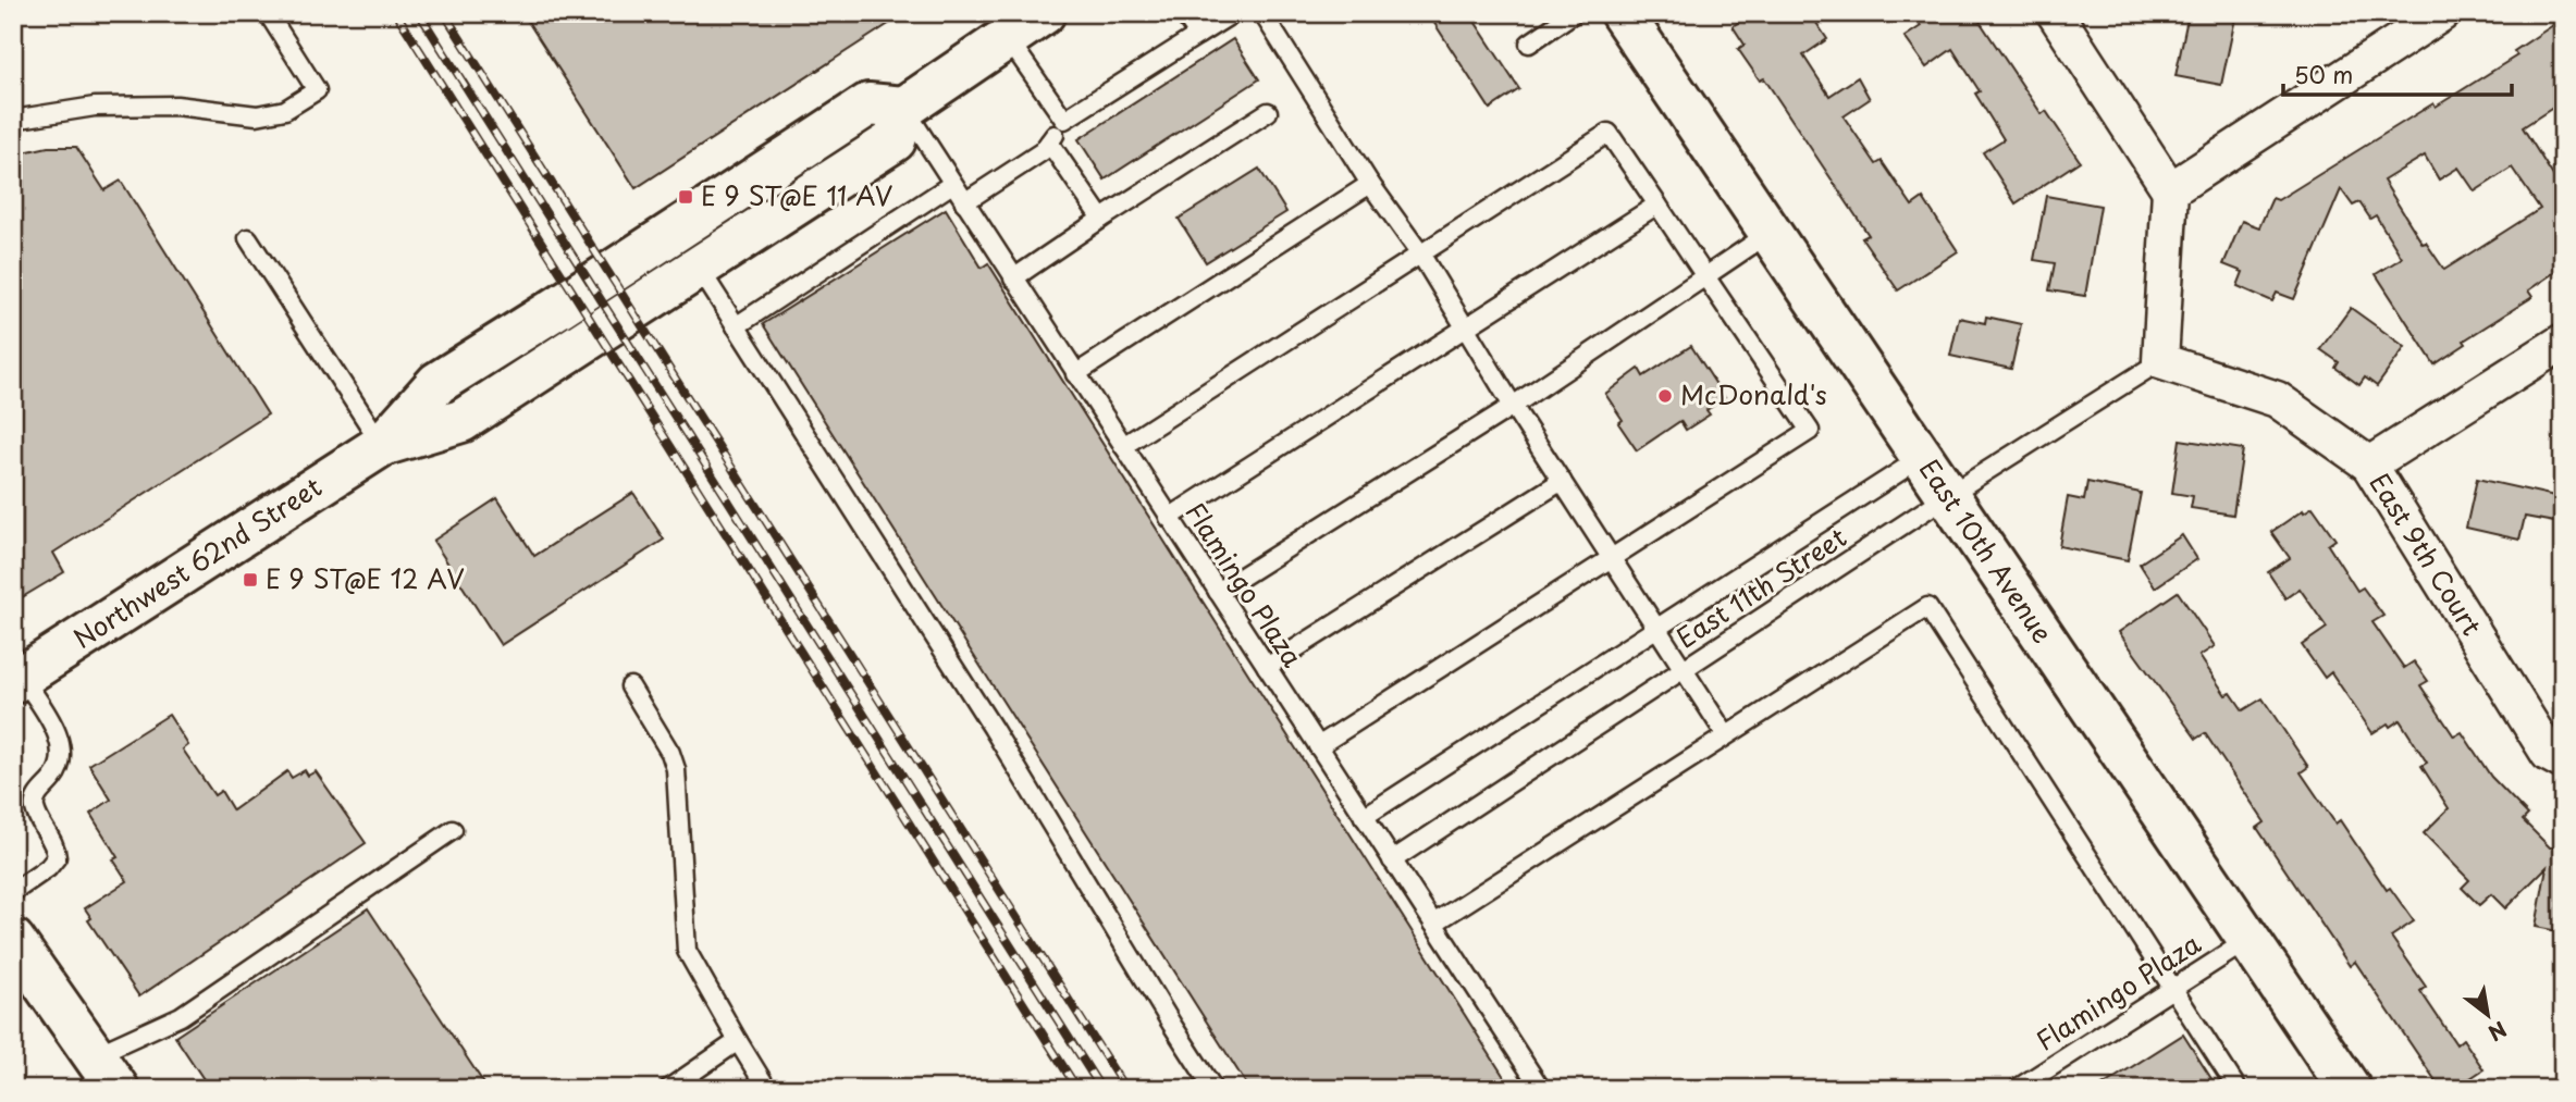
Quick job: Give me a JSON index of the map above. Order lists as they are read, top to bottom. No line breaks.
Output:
{"streets":{"main road":["East 10th Avenue","Northwest 62nd Street"],"street":["East 9th Court"],"lane":["Flamingo Plaza","East 11th Street"]},"crossings":[["East 10th Avenue","Flamingo Plaza"],["East 10th Avenue","East 11th Street"],["East 9th Court","East 11th Street"],["Northwest 62nd Street","Flamingo Plaza"],["Flamingo Plaza","East 11th Street"]],"places":{"transit":["E 9 ST@E 11 AV","E 9 ST@E 12 AV"],"other":["McDonald's"]},"scale_bar":"50 m","north":"bottom right"}
